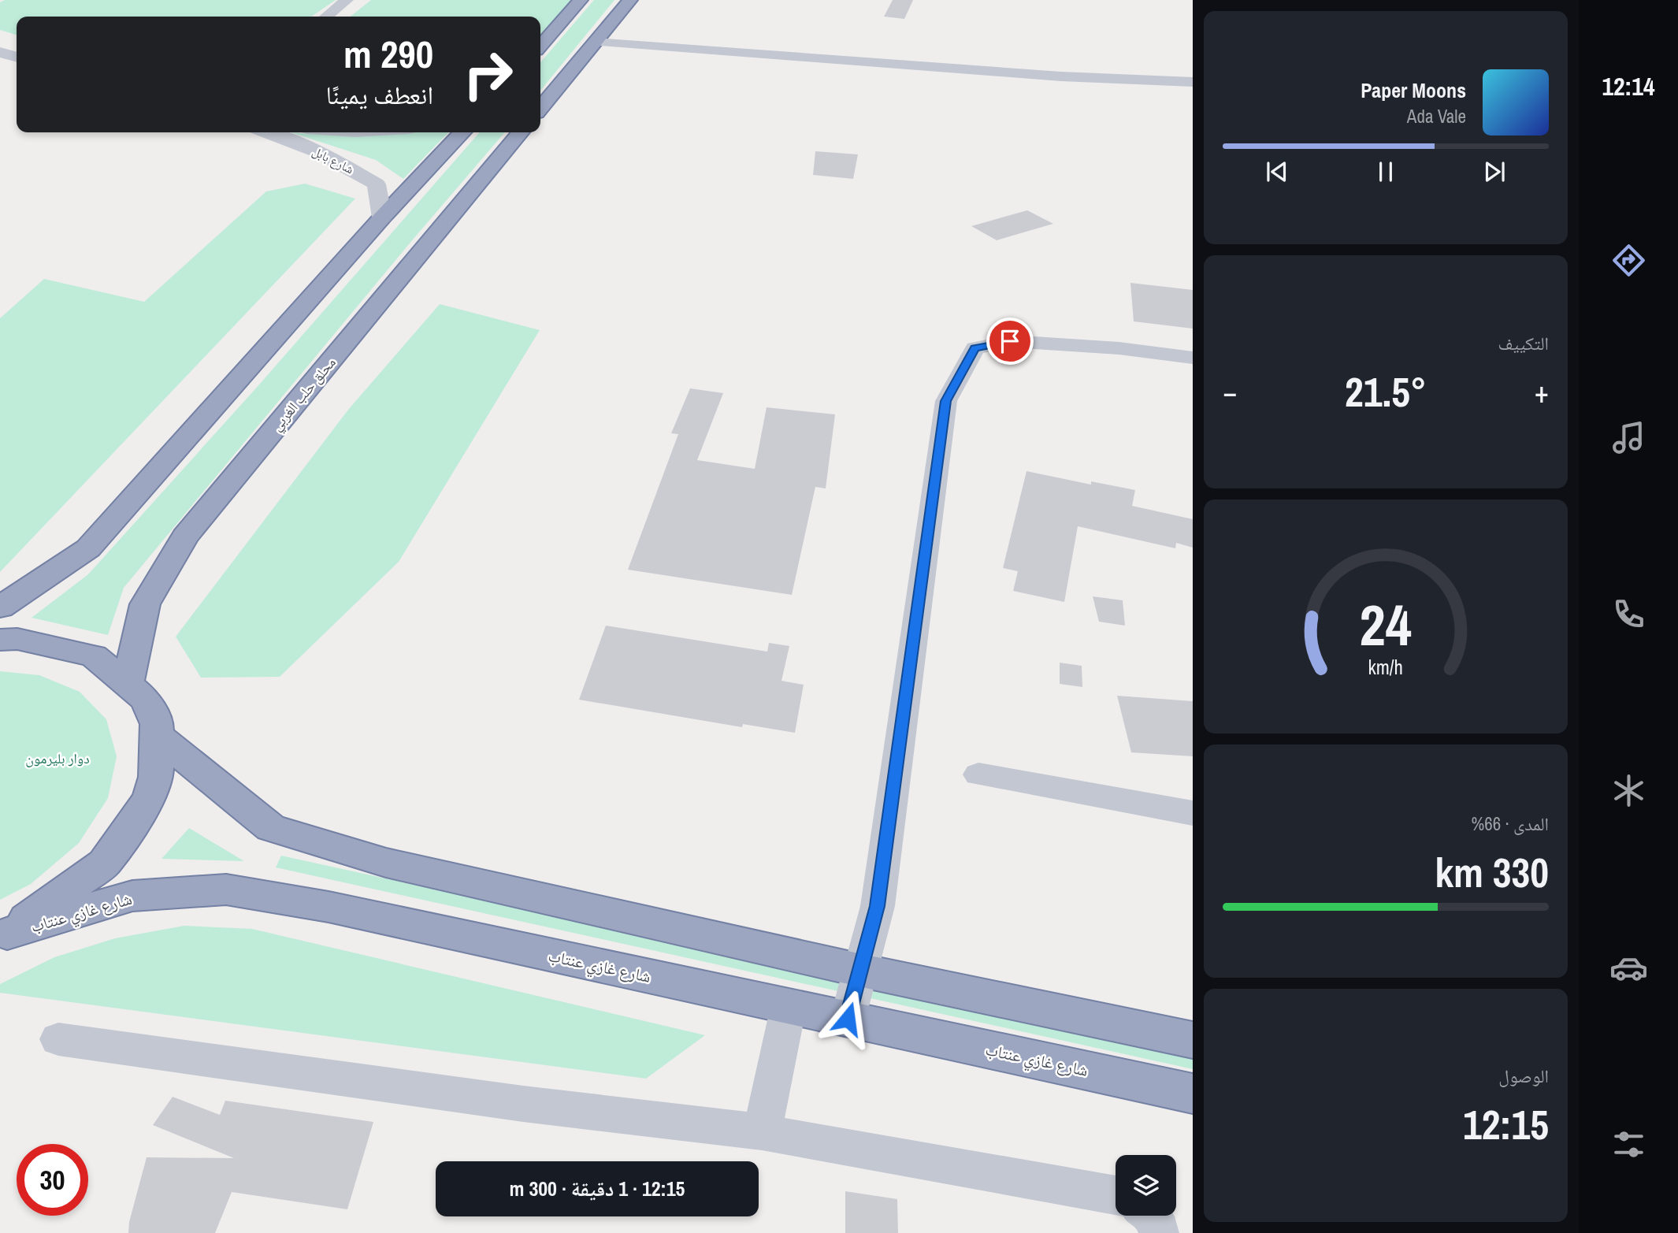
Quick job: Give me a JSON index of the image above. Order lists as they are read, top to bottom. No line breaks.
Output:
{"streets":{"highway":["محلق حلب الغربي","شارع غازي عنتاب"],"street":["شارع بابل"]},"parks":["دوار بليرمون"],"page":{"tabs":"12:14","turn":["290 m","انعطف يمينًا"],"song":["Paper Moons","Ada Vale"],"tile":["التكييف",["المدى · 66%","330 km"],["الوصول","12:15"]],"heat":["−","21.5°","+"],"limit":"30","trip":"12:15 · 1 دقيقة · 300 m","gauge":["24","km/h"]}}
